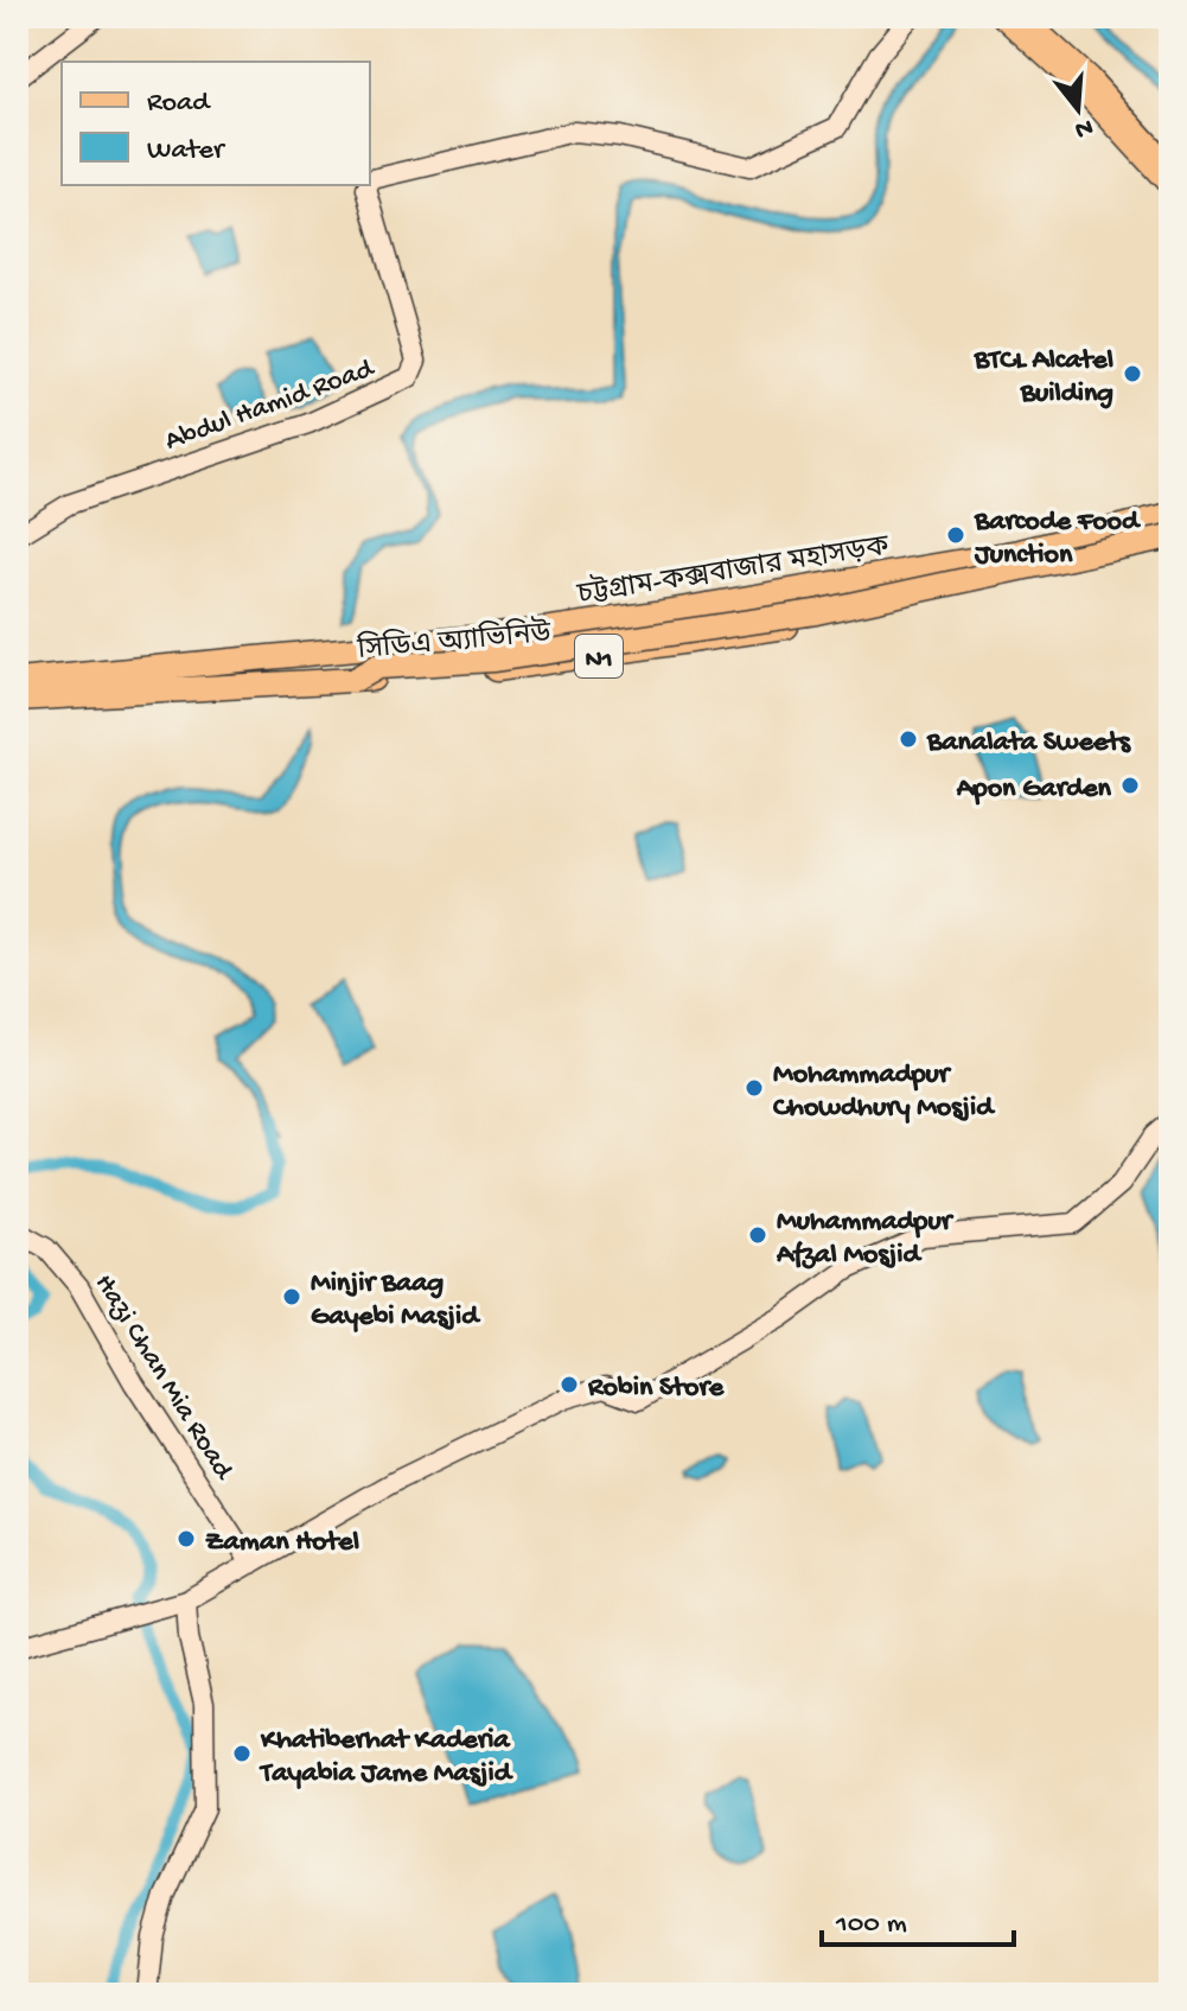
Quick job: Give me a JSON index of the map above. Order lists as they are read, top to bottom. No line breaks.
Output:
{"streets":{"highway":["চট্টগ্রাম-কক্সবাজার মহাসড়ক","সিডিএ অ্যাভিনিউ","N1"],"street":["Abdul Hamid Road","Hazi Chan Mia Road"]},"places":["BTCL Alcatel Building","Barcode Food Junction","Banalata Sweets","Apon Garden","Mohammadpur Chowdhury Mosjid","Muhammadpur Afzal Mosjid","Minjir Baag Gayebi Masjid","Robin Store","Zaman Hotel","Khatiberhat Kaderia Tayabia Jame Masjid"],"legend":["Road","Water"],"scale_bar":"100 m","north":"bottom"}
